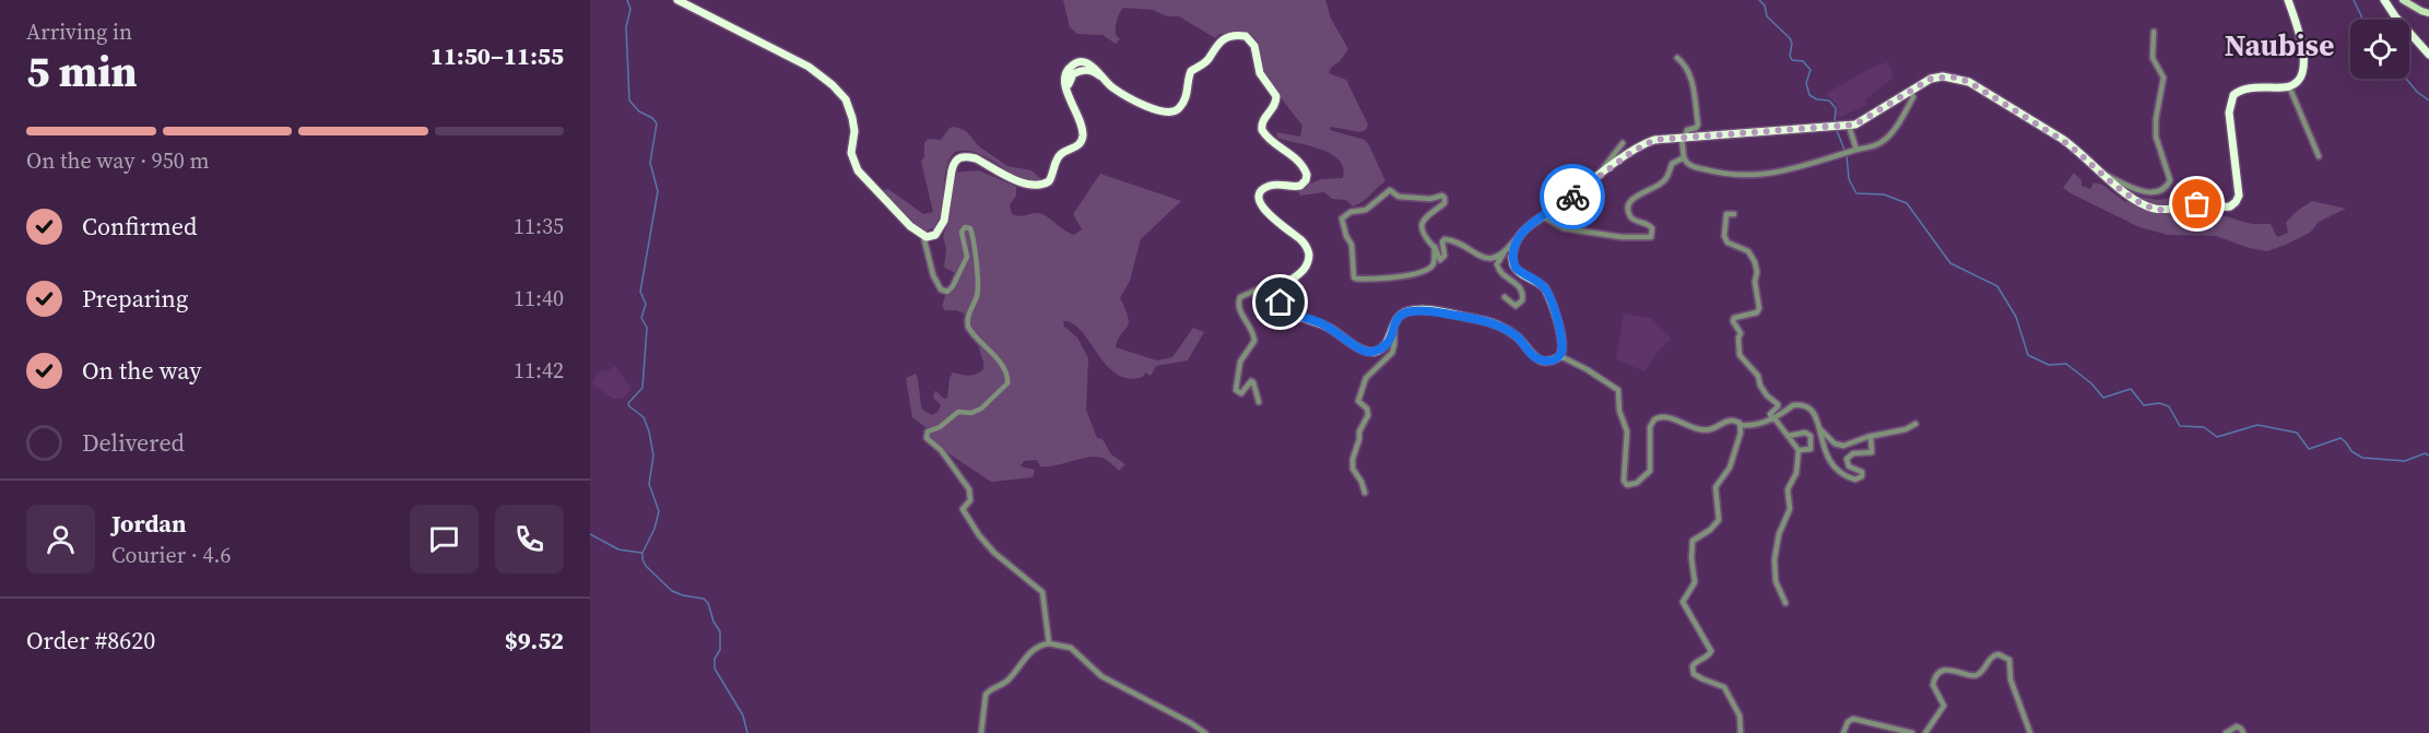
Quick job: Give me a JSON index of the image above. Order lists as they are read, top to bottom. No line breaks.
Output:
{"districts":["Naubise"],"page":{"heading":["5 min","Arriving in","11:50–11:55"],"panel":["Jordan","Courier · 4.6","Order #8620","$9.52"],"bar":"On the way · 950 m","list":[["Confirmed","11:35"],["Preparing","11:40"],["On the way","11:42"],"Delivered"]}}
